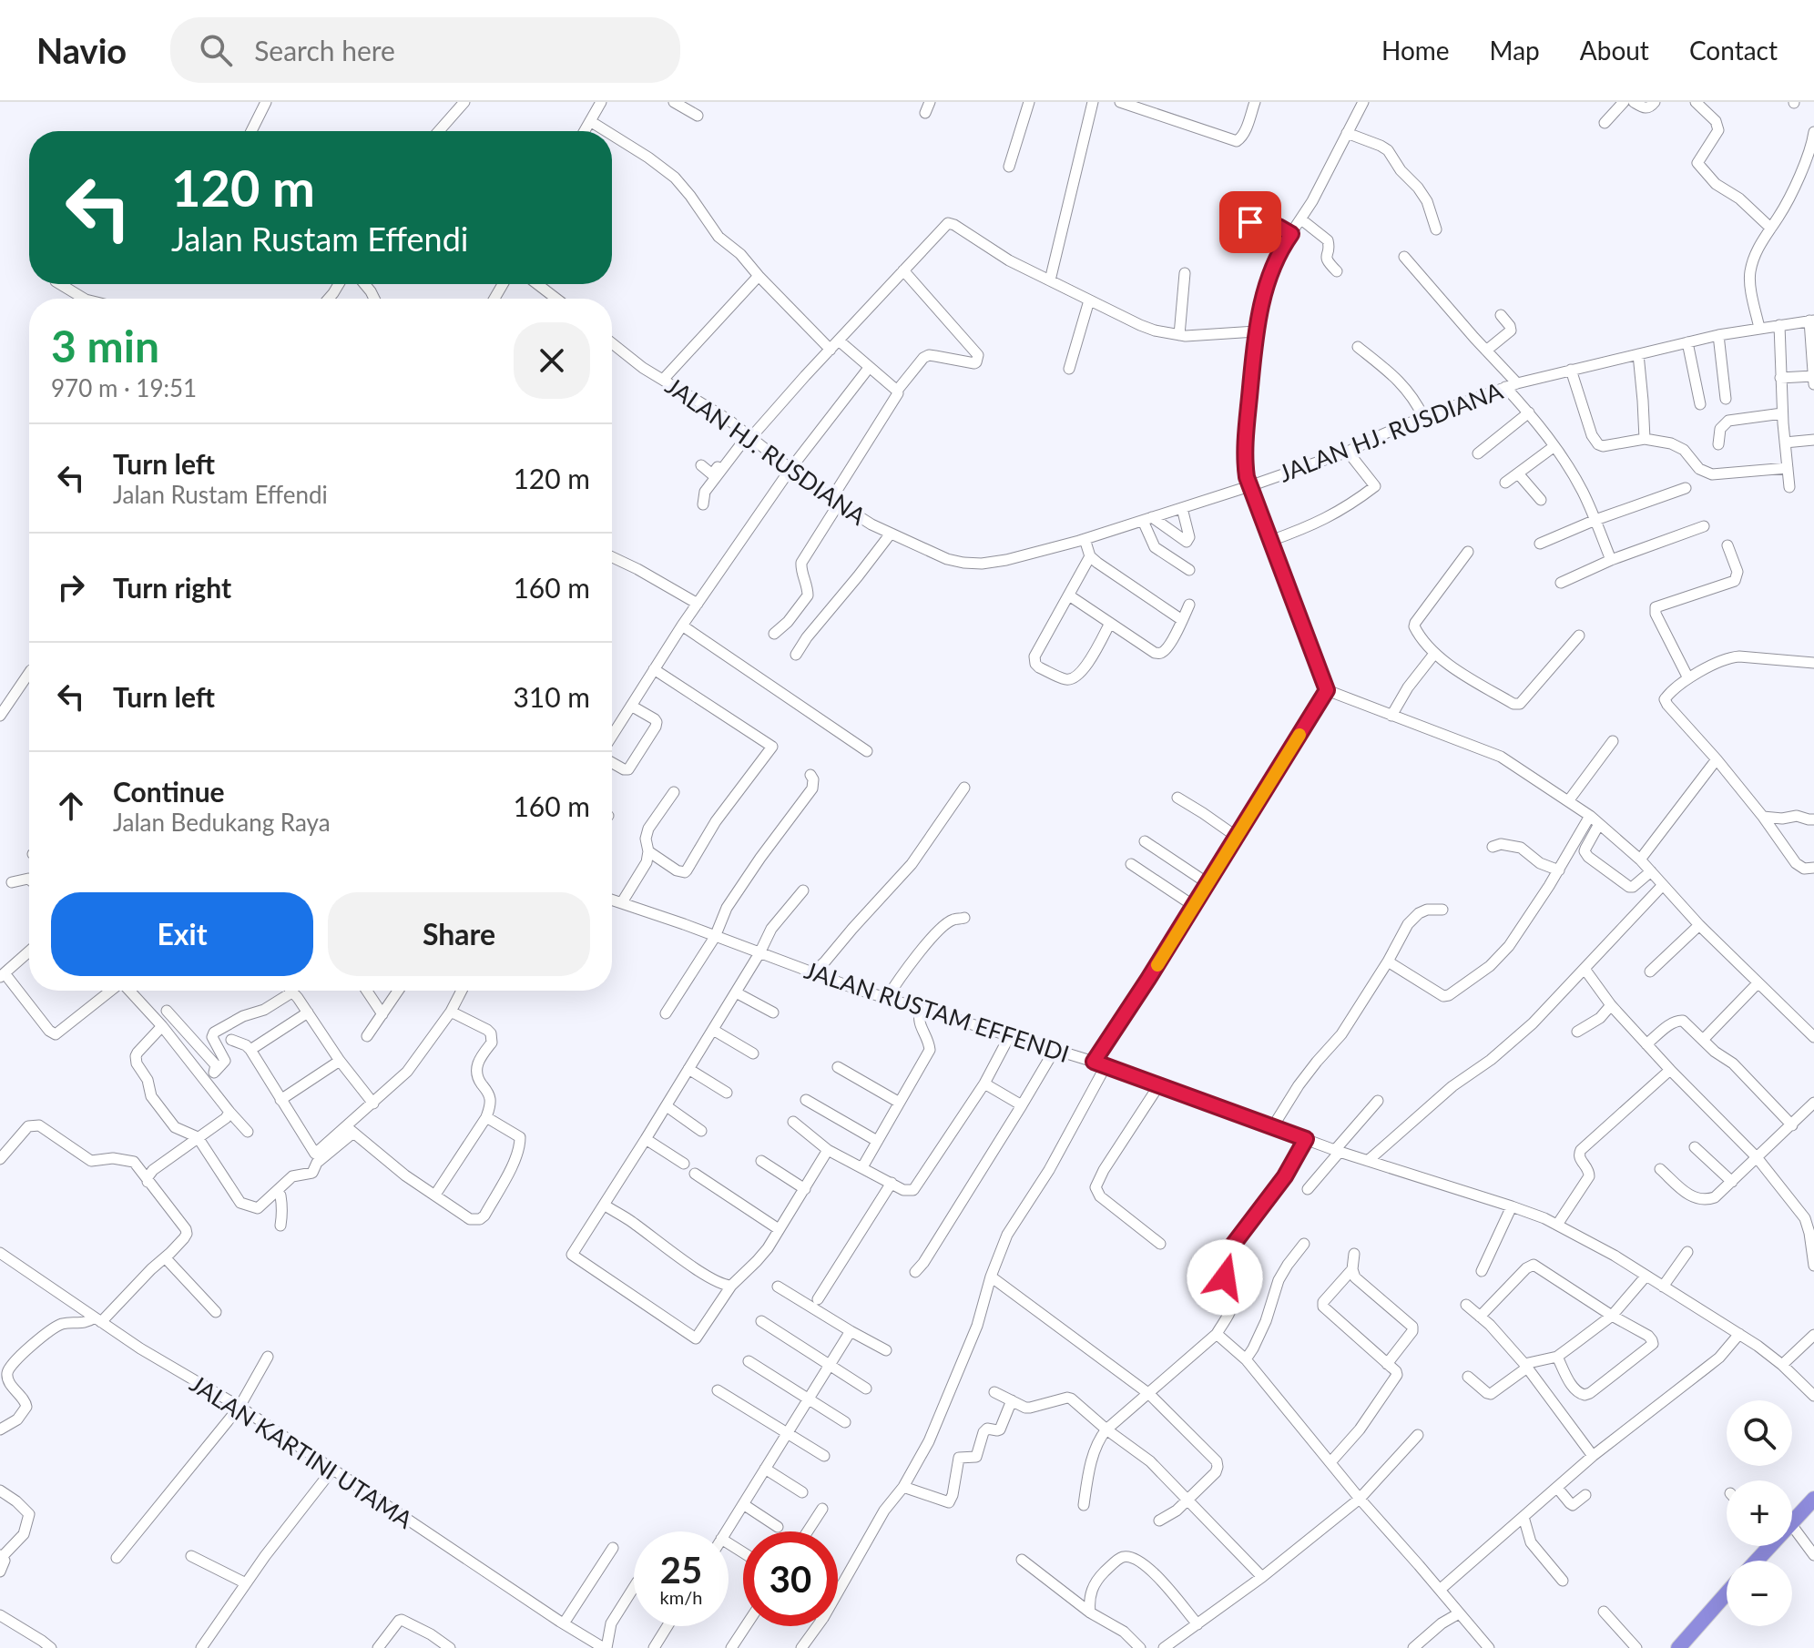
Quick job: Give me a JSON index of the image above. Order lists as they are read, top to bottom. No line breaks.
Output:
{"streets":{"street":["JALAN HJ. RUSDIANA","JALAN RUSTAM EFFENDI","JALAN KARTINI UTAMA"]},"page":{"header":"Navio","search":"Search here","nav":["Home","Map","About","Contact"],"turn":["120 m","Jalan Rustam Effendi"],"heading":["3 min","970 m · 19:51"],"list":[{"name":"Turn left","note":"Jalan Rustam Effendi","value":"120 m"},{"name":"Turn right","value":"160 m"},{"name":"Turn left","value":"310 m"},{"name":"Continue","note":"Jalan Bedukang Raya","value":"160 m"}],"buttons":["Exit","Share"],"map_buttons":["+","−"],"speed":"25 km/h","limit":"30"}}
